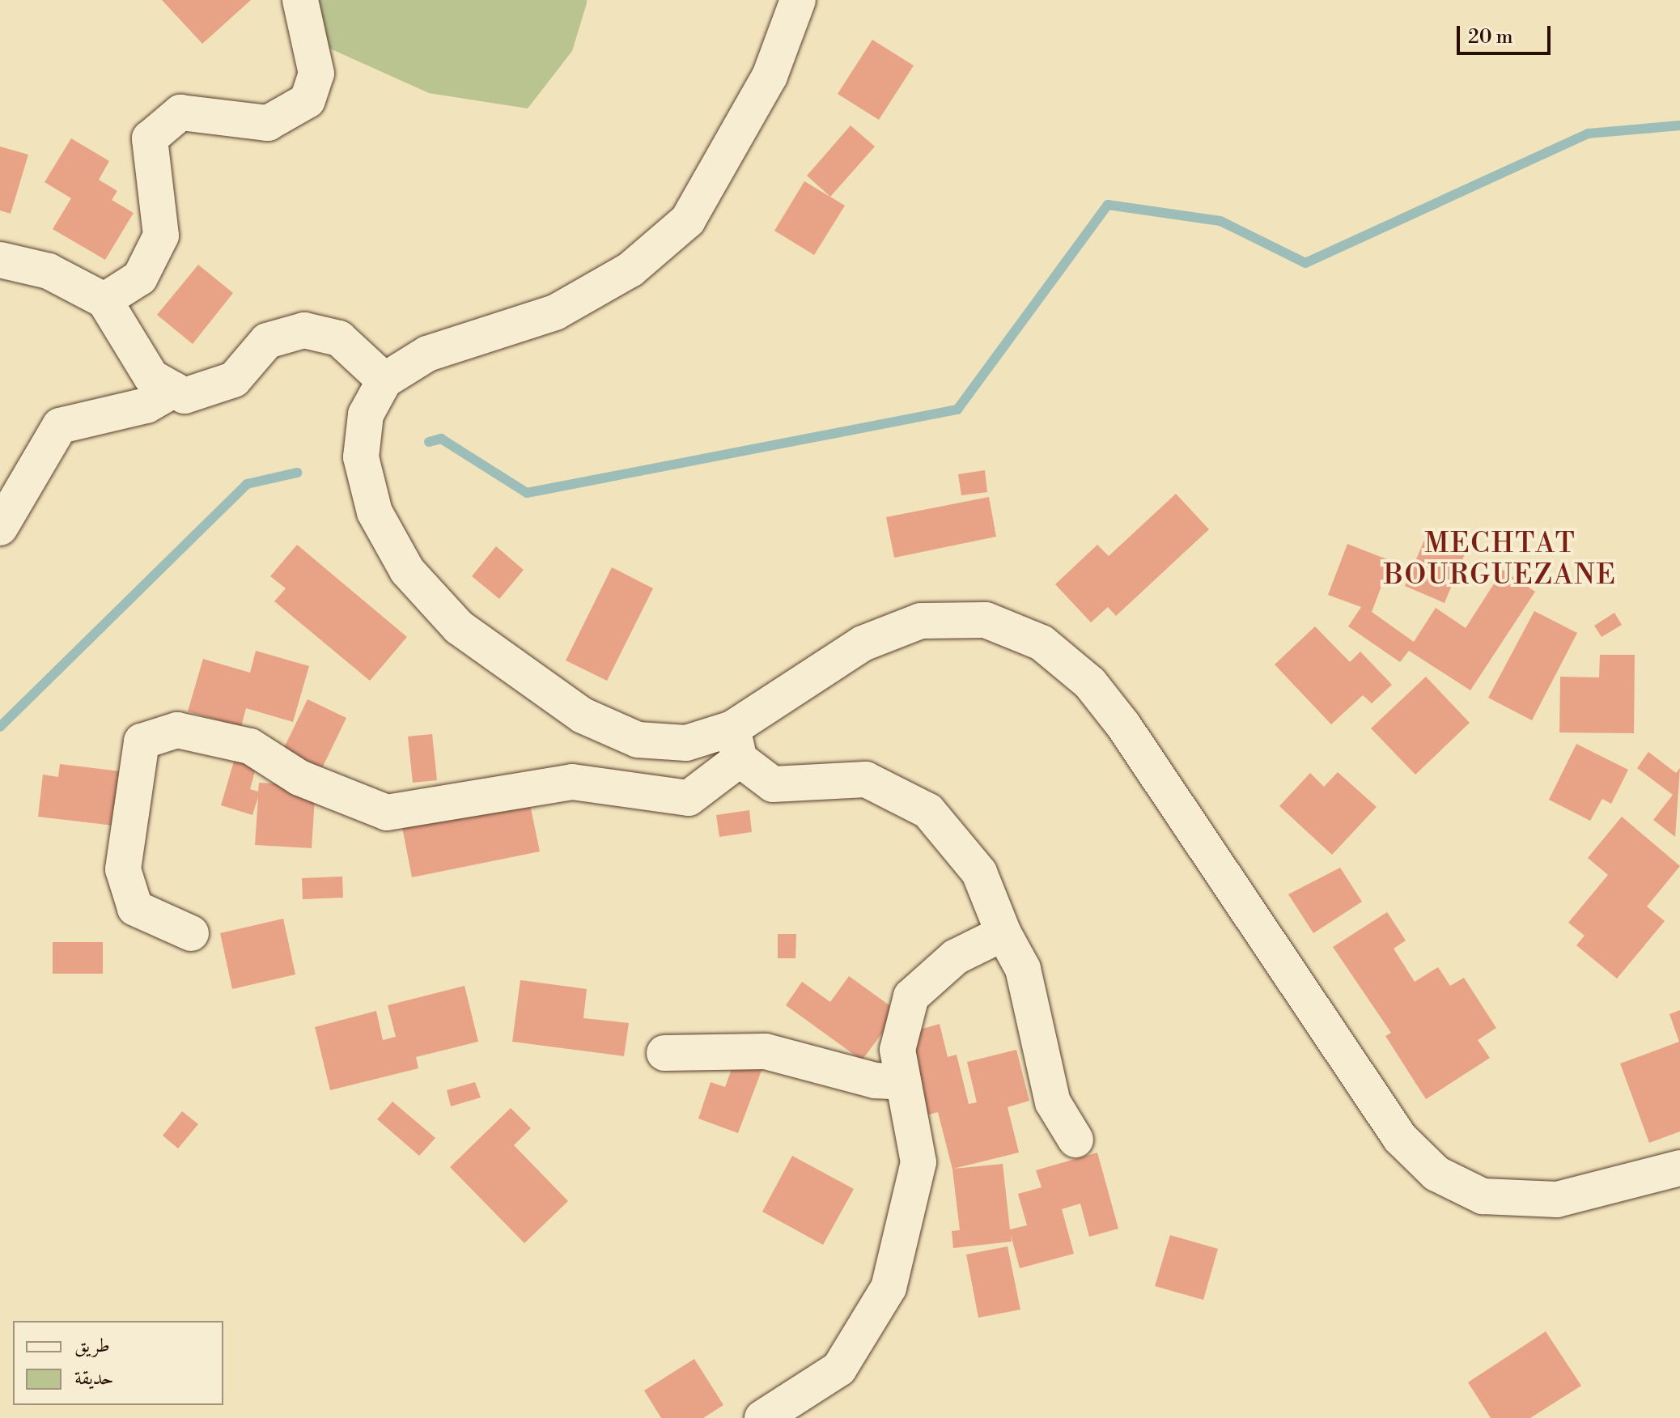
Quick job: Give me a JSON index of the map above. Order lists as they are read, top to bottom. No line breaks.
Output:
{"districts":["MECHTAT BOURGUEZANE"],"legend":["طريق","حديقة"],"scale_bar":"20 m"}
